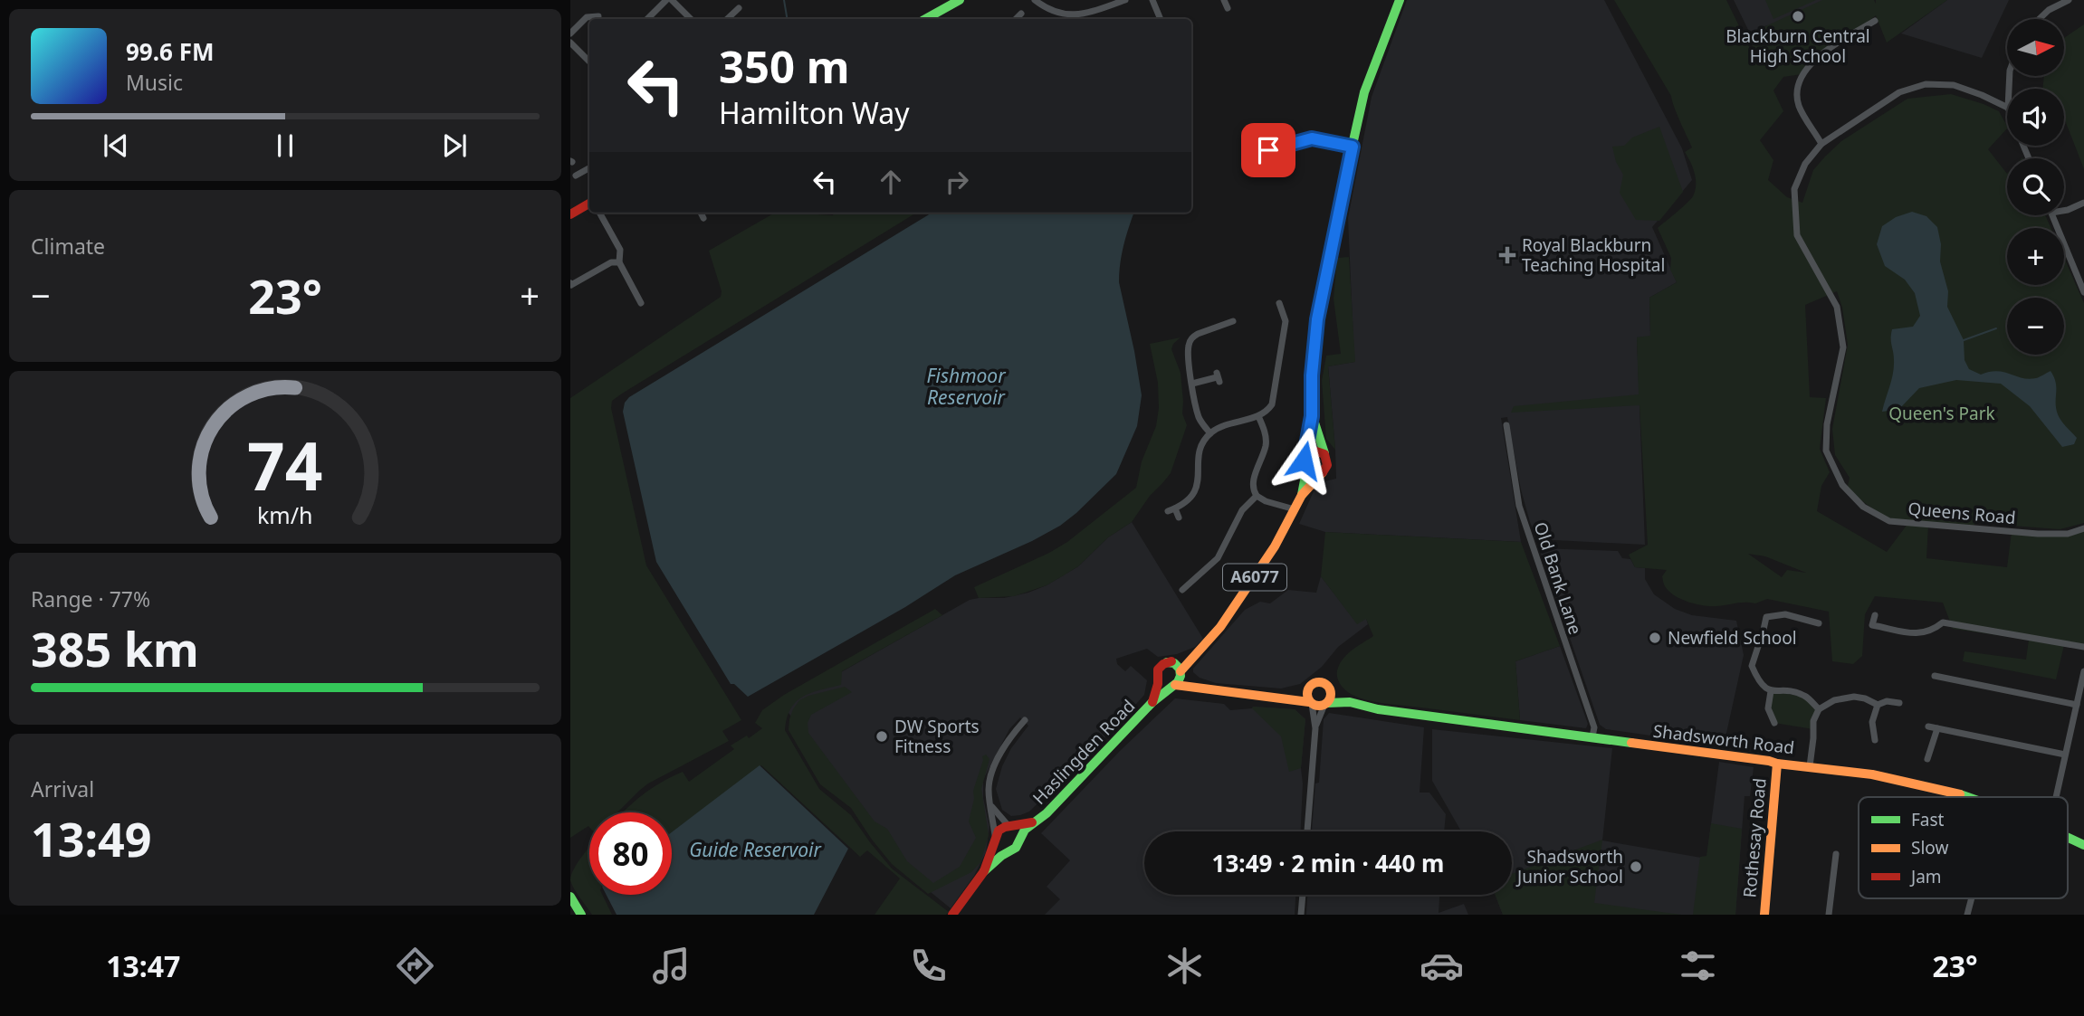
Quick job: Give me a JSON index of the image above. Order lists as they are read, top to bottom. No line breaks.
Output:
{"streets":{"main road":["A6077","Shadsworth Road","Haslingden Road","Rothesay Road"],"street":["Queens Road","Old Bank Lane"]},"crossings":[["A6077","Shadsworth Road"],["A6077","Haslingden Road"],["Old Bank Lane","Shadsworth Road"],["Shadsworth Road","Haslingden Road"],["Shadsworth Road","Rothesay Road"]],"water":["Fishmoor Reservoir","Guide Reservoir"],"parks":["Queen's Park"],"places":{"other":["Blackburn Central High School","Newfield School","DW Sports Fitness","Shadsworth Junior School"],"health":["Royal Blackburn Teaching Hospital"]},"legend":["Fast","Slow","Jam"],"north":"right","page":{"map_buttons":["+","−"],"turn":["350 m","Hamilton Way"],"song":["99.6 FM","Music"],"tile":["Climate",["Range · 77%","385 km"],["Arrival","13:49"]],"heat":["−","23°","+"],"limit":"80","trip":"13:49 · 2 min · 440 m","tabs":["13:47","23°"],"gauge":["74","km/h"]}}
